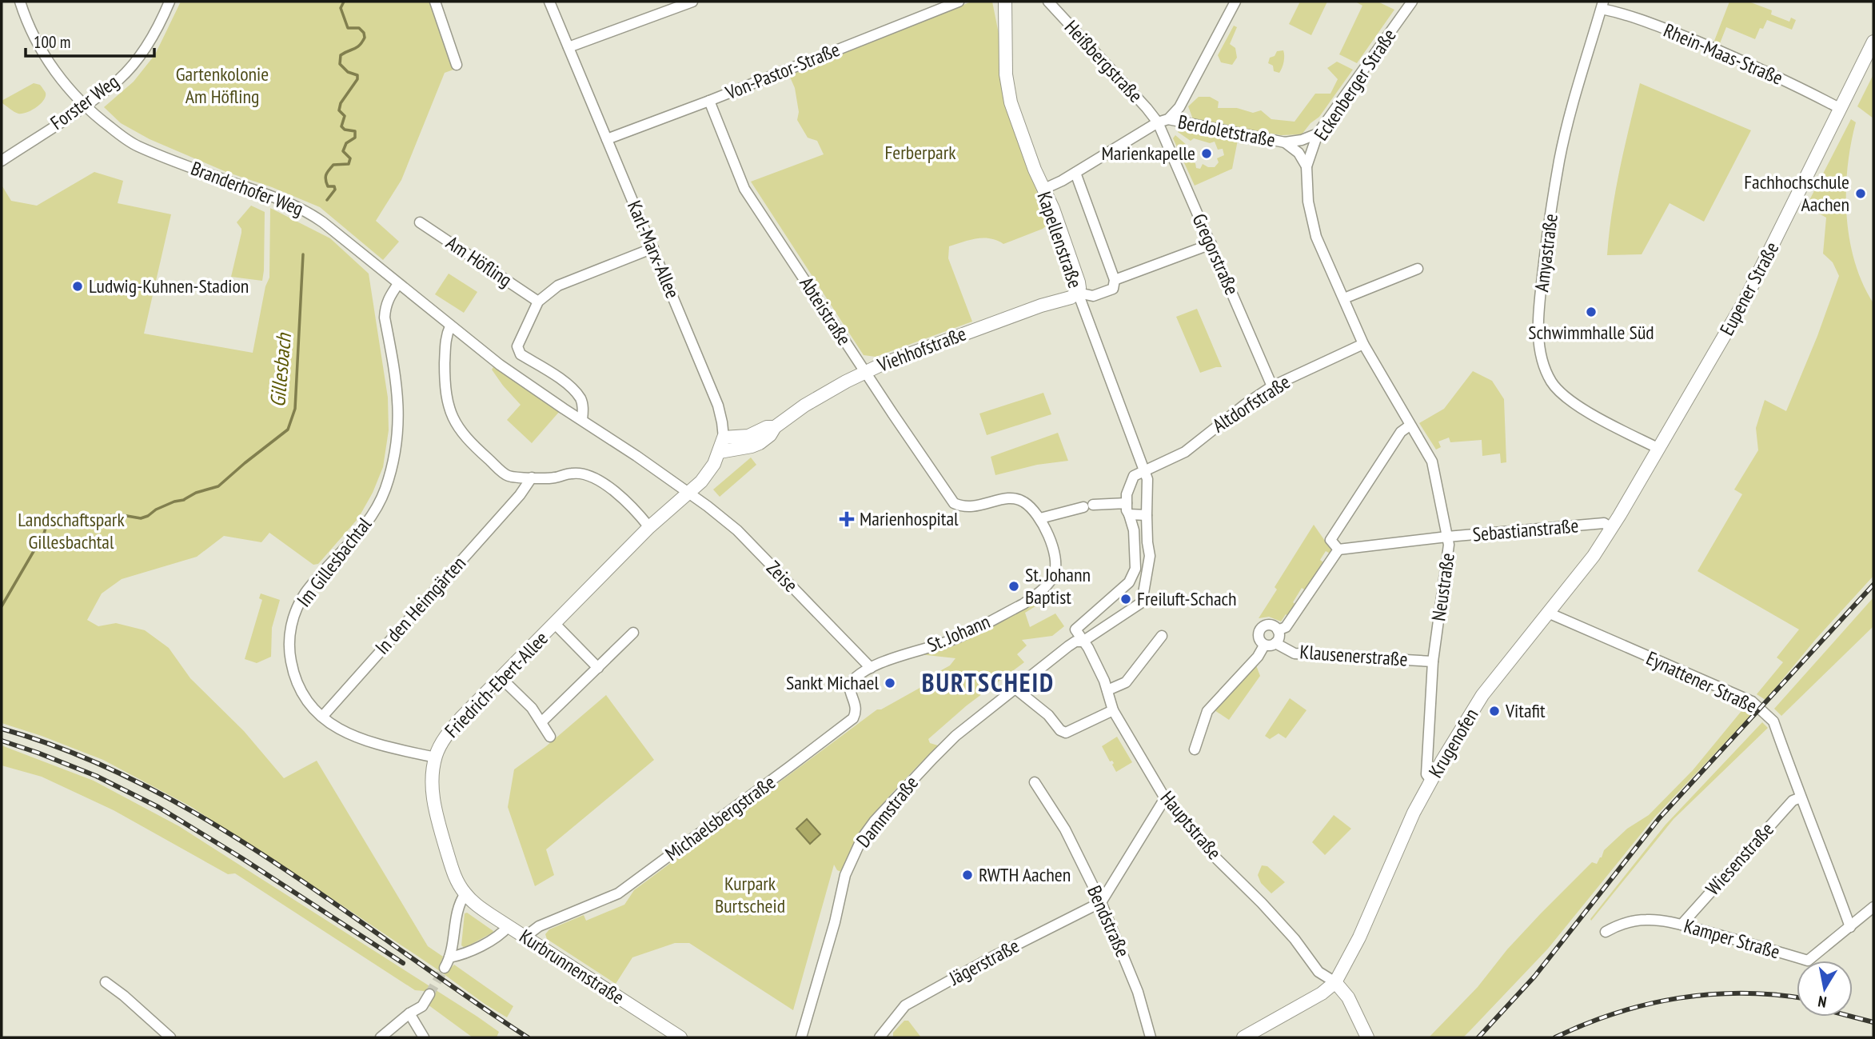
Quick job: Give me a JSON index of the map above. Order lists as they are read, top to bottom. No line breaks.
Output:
{"streets":{"main road":["Kapellenstraße","Karl-Marx-Allee","Eupener Straße","Viehhofstraße","Friedrich-Ebert-Allee","Krugenofen","Kurbrunnenstraße"],"street":["Rhein-Maas-Straße","Heißbergstraße","Von-Pastor-Straße","Eckenberger Straße","Forster Weg","Berdoletstraße","Branderhofer Weg","Amyastraße","Gregorstraße","Am Höfling","Abteistraße","Altdorfstraße","Sebastianstraße","Im Gillesbachtal","Zeise","Neustraße","In den Heimgärten","St. Johann","Klausenerstraße","Eynattener Straße","Dammstraße","Michaelsbergstraße","Hauptstraße","Wiesenstraße","Bendstraße","Kamper Straße","Jägerstraße"]},"crossings":[["Rhein-Maas-Straße","Amyastraße"],["Rhein-Maas-Straße","Eupener Straße"],["Heißbergstraße","Gregorstraße"],["Von-Pastor-Straße","Karl-Marx-Allee"],["Von-Pastor-Straße","Abteistraße"],["Eckenberger Straße","Berdoletstraße"],["Eckenberger Straße","Altdorfstraße"],["Eckenberger Straße","Neustraße"],["Forster Weg","Branderhofer Weg"],["Branderhofer Weg","Karl-Marx-Allee"],["Branderhofer Weg","Im Gillesbachtal"],["Branderhofer Weg","Zeise"],["Branderhofer Weg","Friedrich-Ebert-Allee"],["Kapellenstraße","Viehhofstraße"],["Kapellenstraße","Altdorfstraße"],["Kapellenstraße","Dammstraße"],["Kapellenstraße","Hauptstraße"],["Karl-Marx-Allee","Viehhofstraße"],["Karl-Marx-Allee","Zeise"],["Karl-Marx-Allee","Friedrich-Ebert-Allee"],["Amyastraße","Eupener Straße"],["Gregorstraße","Altdorfstraße"],["Eupener Straße","Sebastianstraße"],["Eupener Straße","Krugenofen"],["Abteistraße","Viehhofstraße"],["Abteistraße","St. Johann"],["Altdorfstraße","Neustraße"],["Sebastianstraße","Neustraße"],["Sebastianstraße","Krugenofen"],["Im Gillesbachtal","In den Heimgärten"],["Im Gillesbachtal","Friedrich-Ebert-Allee"],["Zeise","St. Johann"],["Zeise","Friedrich-Ebert-Allee"],["Zeise","Michaelsbergstraße"],["Neustraße","Klausenerstraße"],["Neustraße","Krugenofen"],["St. Johann","Michaelsbergstraße"],["Eynattener Straße","Krugenofen"],["Eynattener Straße","Wiesenstraße"],["Eynattener Straße","Kamper Straße"],["Friedrich-Ebert-Allee","Kurbrunnenstraße"],["Krugenofen","Hauptstraße"],["Dammstraße","Hauptstraße"],["Michaelsbergstraße","Kurbrunnenstraße"],["Wiesenstraße","Kamper Straße"],["Bendstraße","Jägerstraße"]],"districts":["BURTSCHEID"],"water":["Gillesbach"],"parks":["Gartenkolonie Am Höfling","Ferberpark","Landschaftspark Gillesbachtal","Kurpark Burtscheid"],"places":{"other":["Marienkapelle","Fachhochschule Aachen","Ludwig-Kuhnen-Stadion","Schwimmhalle Süd","St. Johann Baptist","Freiluft-Schach","Sankt Michael","Vitafit","RWTH Aachen"],"health":["Marienhospital"]},"scale_bar":"100 m","north":"bottom"}
